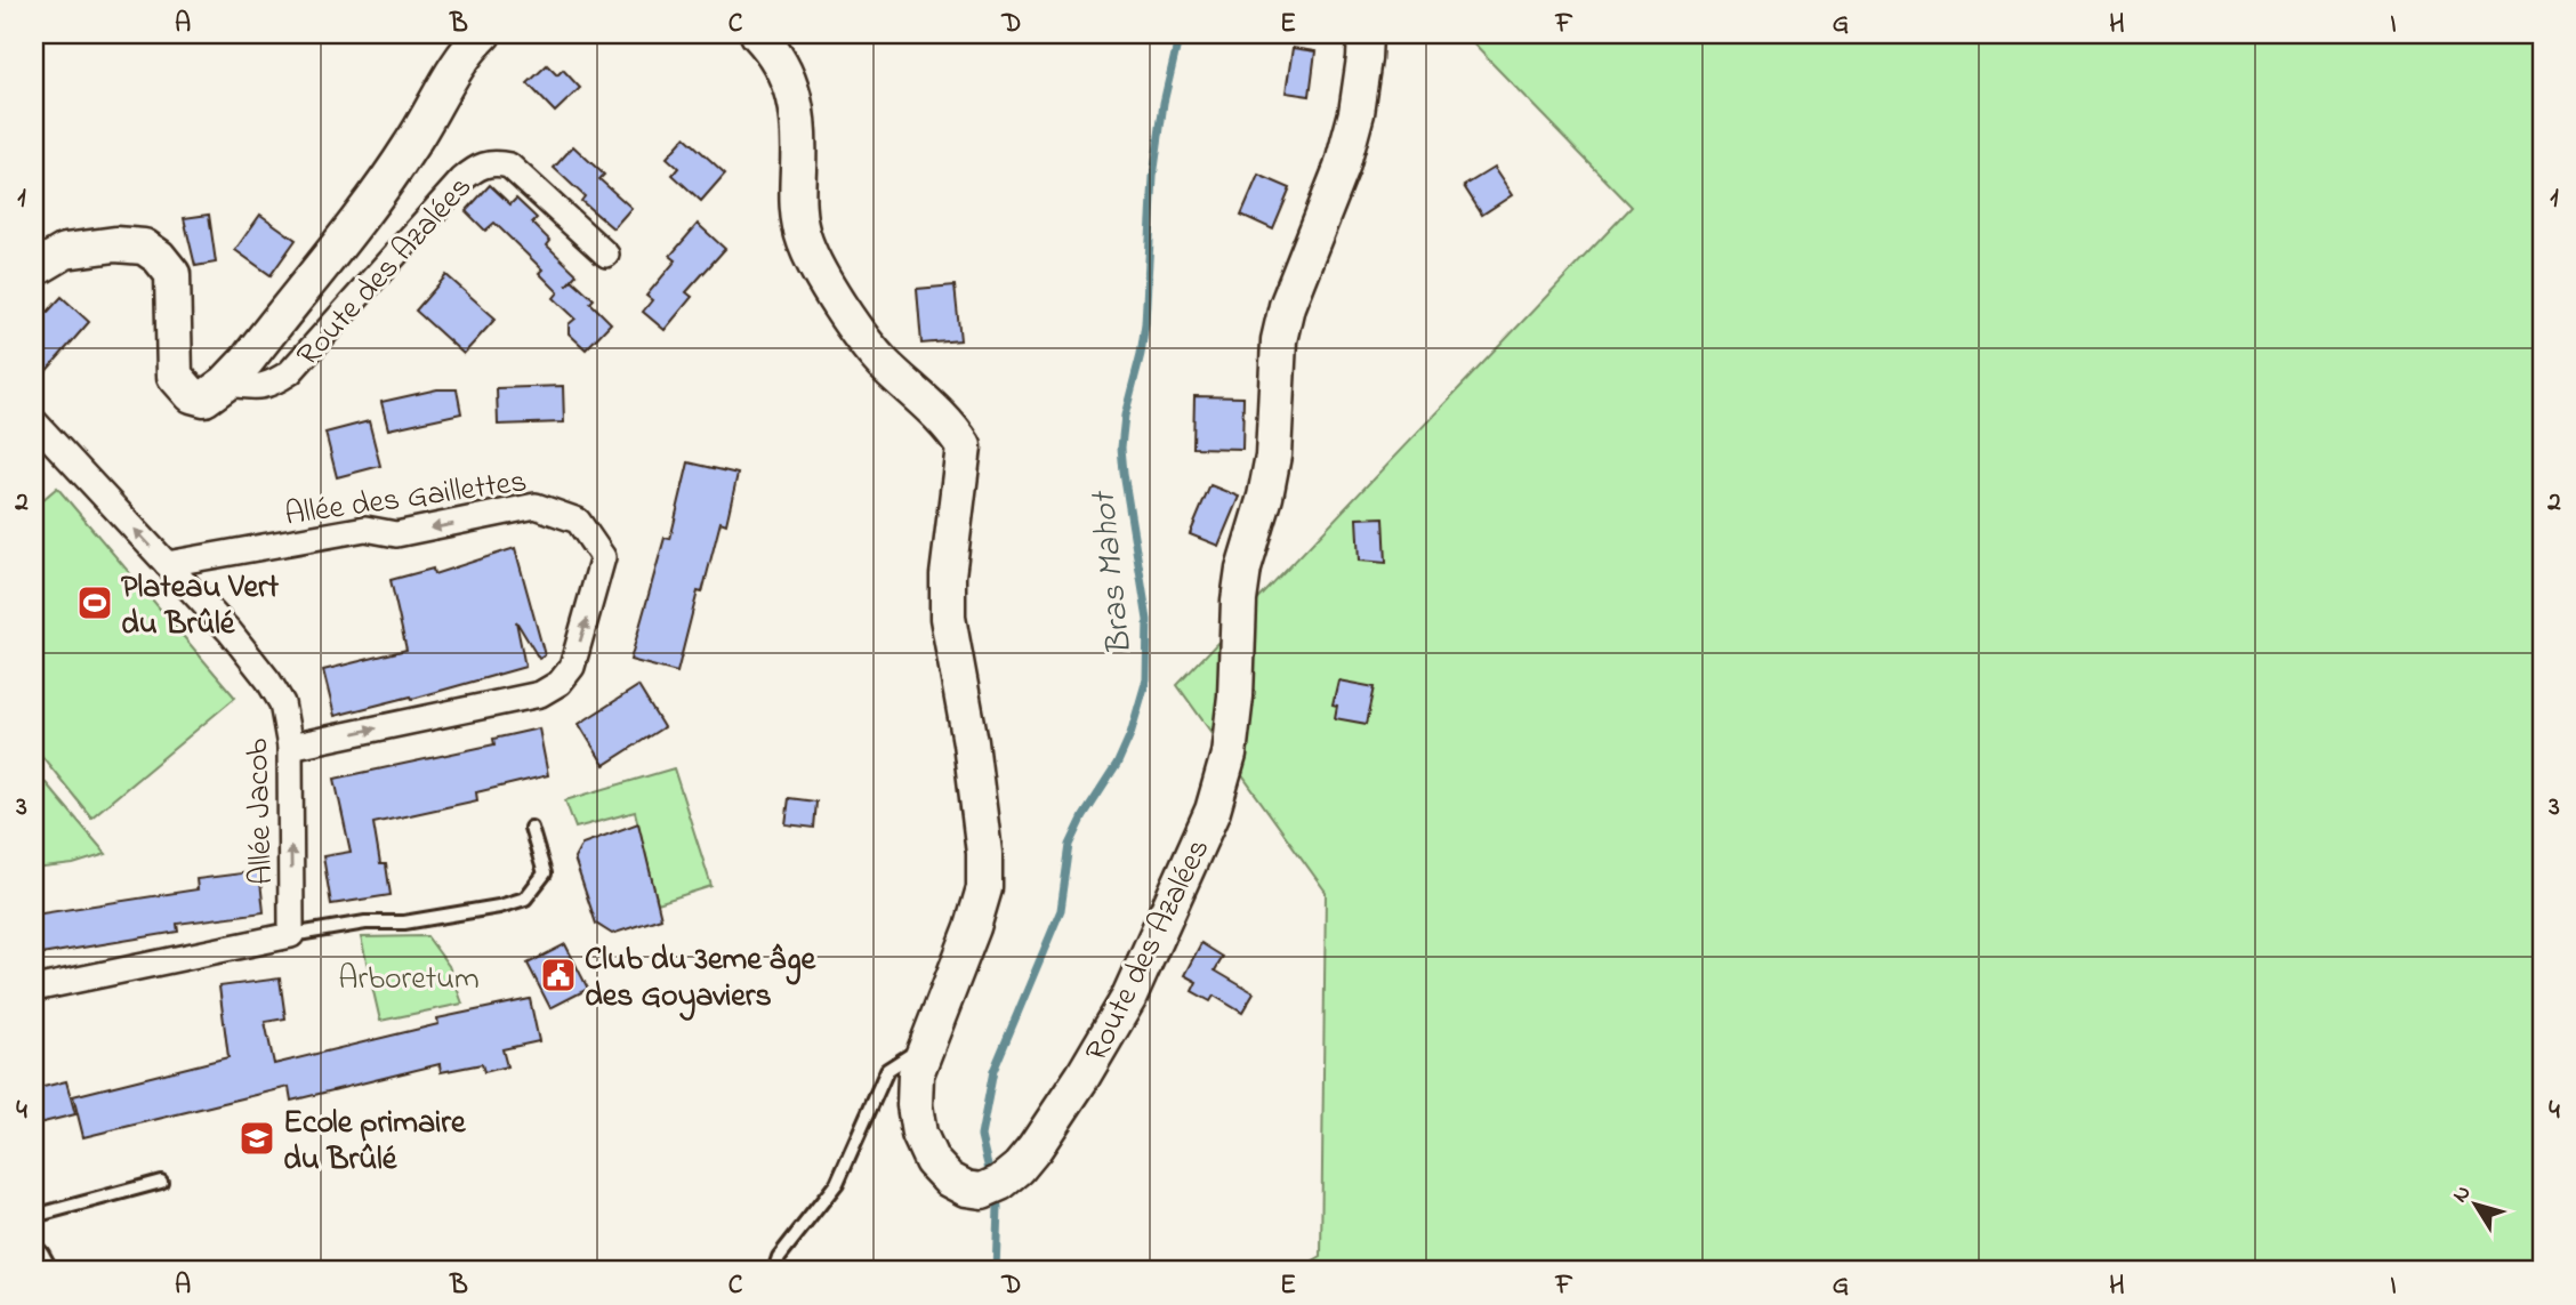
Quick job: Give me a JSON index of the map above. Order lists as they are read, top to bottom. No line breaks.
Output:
{"streets":{"main road":["Route des Azalées"],"street":["Allée des Gaillettes","Allée Jacob"]},"crossings":[["Allée des Gaillettes","Allée Jacob"]],"one_way":["Allée Jacob"],"water":["Bras Mahot"],"parks":["Arboretum"],"places":{"sports":["Plateau Vert du Brûlé"],"public building":["Club du 3eme âge des Goyaviers"],"school or university":["Ecole primaire du Brûlé"]},"north":"top left","grid":{"columns":["A","B","C","D","E","F","G","H","I"],"rows":["1","2","3","4"]}}
